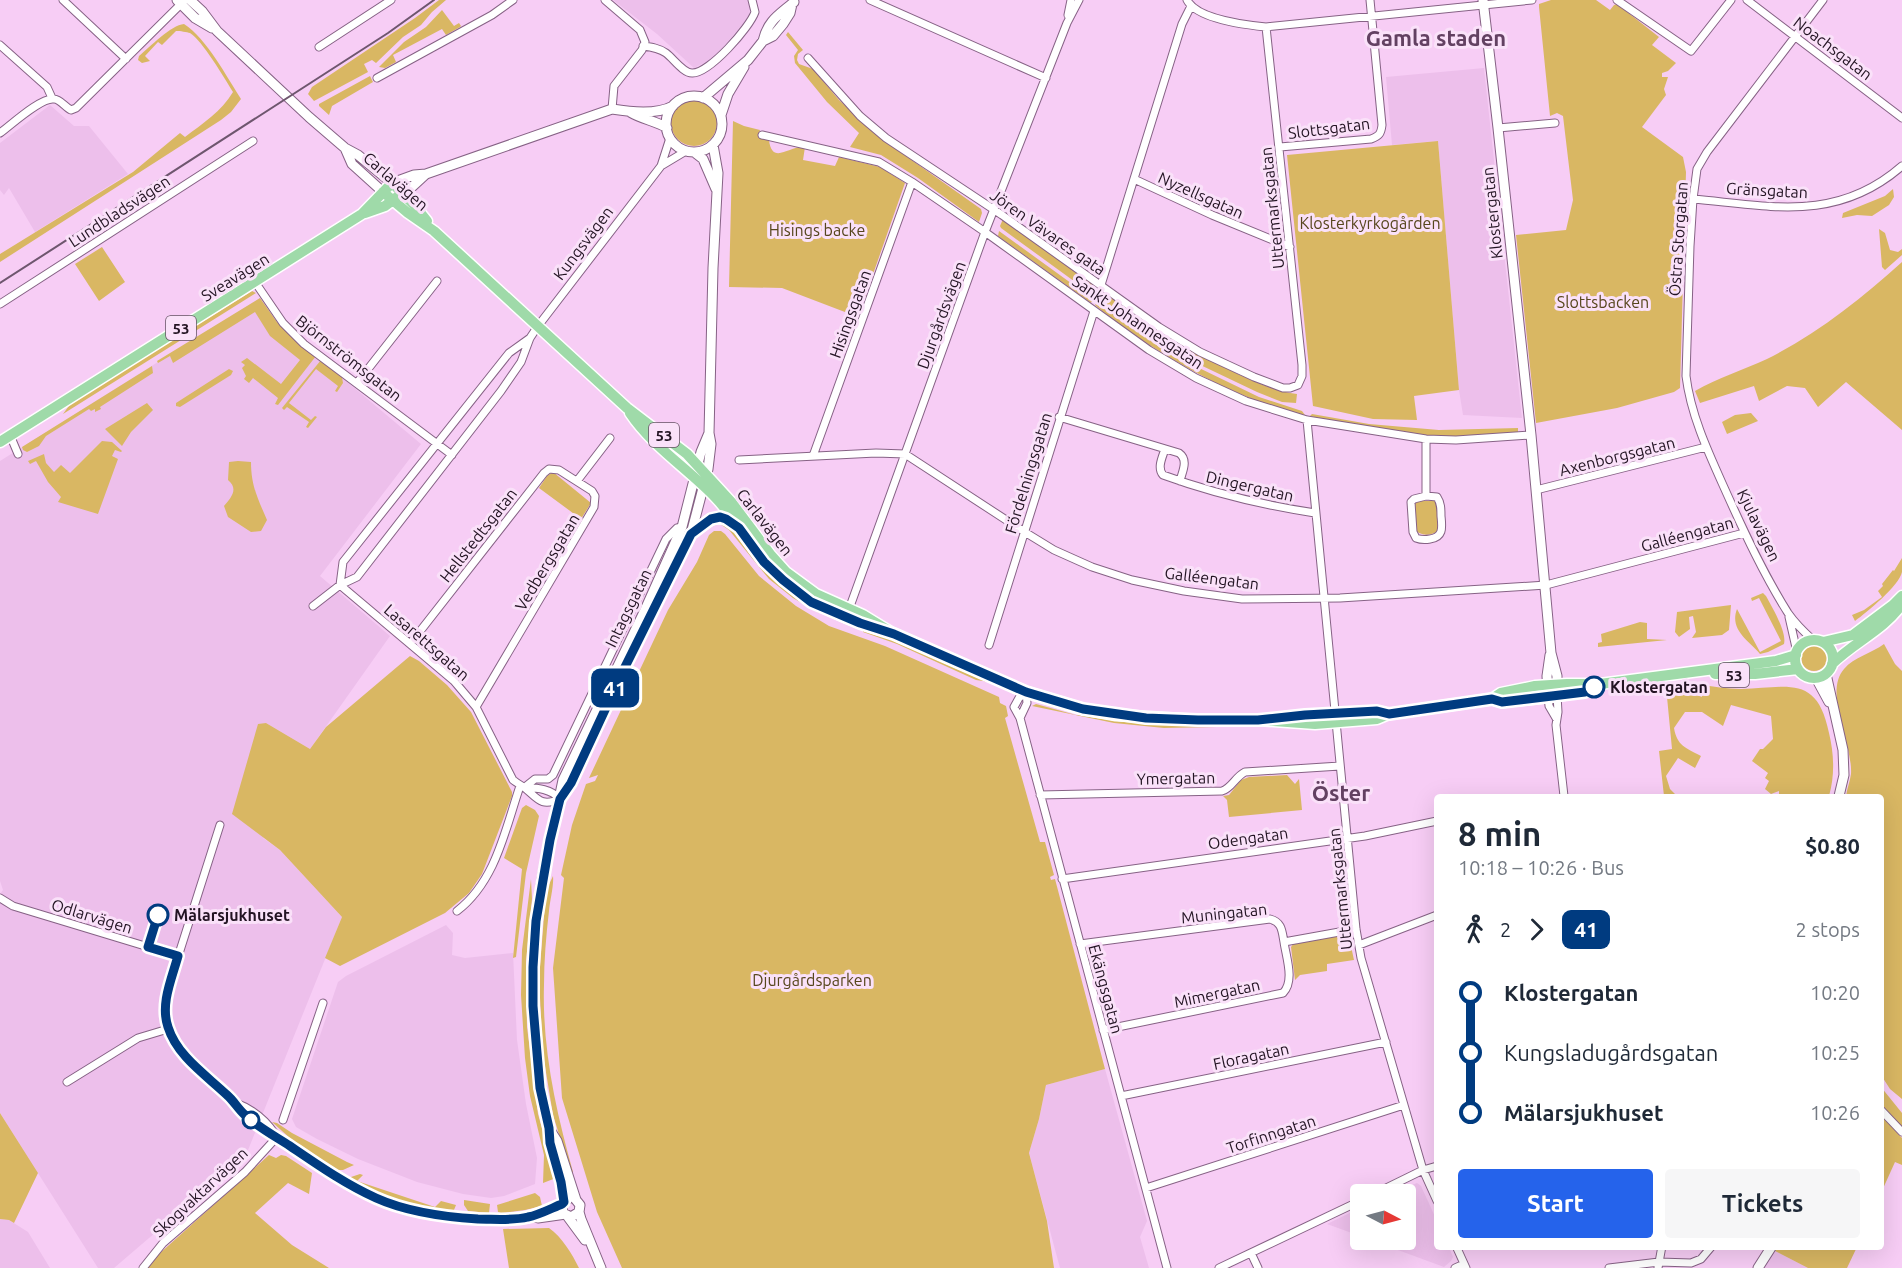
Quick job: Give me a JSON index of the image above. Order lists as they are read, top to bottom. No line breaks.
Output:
{"streets":{"main road":["Carlavägen","Sveavägen","53"],"street":["Noachsgatan","Slottsgatan","Gränsgatan","Nyzellsgatan","Uttermarksgatan","Lundbladsvägen","Klostergatan","Jören Vävares gata","Östra Storgatan","Kungsvägen","Hisingsgatan","Djurgårdsvägen","Sankt Johannesgatan","Björnströmsgatan","Axenborgsgatan","Fördelningsgatan","Dingergatan","Kjulavägen","Galléengatan","Hellstedtsgatan","Vedbergsgatan","Intagsgatan","Lasarettsgatan","Ymergatan","Odengatan","Muningatan","Odlarvägen","Ekängsgatan","Mimergatan","Floragatan","Torfinngatan","Skogvaktarvägen"]},"crossings":[["Noachsgatan","Östra Storgatan"],["Slottsgatan","Uttermarksgatan"],["Carlavägen","Uttermarksgatan"],["Carlavägen","Klostergatan"],["Carlavägen","Kungsvägen"],["Carlavägen","Sveavägen"],["Carlavägen","Djurgårdsvägen"],["Carlavägen","53"],["Carlavägen","Kjulavägen"],["Carlavägen","Intagsgatan"],["Carlavägen","Ekängsgatan"],["Gränsgatan","Östra Storgatan"],["Nyzellsgatan","Uttermarksgatan"],["Uttermarksgatan","Jören Vävares gata"],["Uttermarksgatan","Sankt Johannesgatan"],["Uttermarksgatan","Dingergatan"],["Uttermarksgatan","Galléengatan"],["Uttermarksgatan","Ymergatan"],["Uttermarksgatan","Odengatan"],["Uttermarksgatan","Floragatan"],["Uttermarksgatan","Torfinngatan"],["Klostergatan","Sankt Johannesgatan"],["Klostergatan","Axenborgsgatan"],["Klostergatan","Galléengatan"],["Jören Vävares gata","Djurgårdsvägen"],["Östra Storgatan","Axenborgsgatan"],["Östra Storgatan","Kjulavägen"],["Kungsvägen","Björnströmsgatan"],["Kungsvägen","Intagsgatan"],["Kungsvägen","Lasarettsgatan"],["Sveavägen","Björnströmsgatan"],["Hisingsgatan","Sankt Johannesgatan"],["Djurgårdsvägen","Sankt Johannesgatan"],["Djurgårdsvägen","Galléengatan"],["Sankt Johannesgatan","Fördelningsgatan"],["53","Kjulavägen"],["Axenborgsgatan","Kjulavägen"],["Fördelningsgatan","Dingergatan"],["Fördelningsgatan","Galléengatan"],["Kjulavägen","Galléengatan"],["Hellstedtsgatan","Vedbergsgatan"],["Hellstedtsgatan","Lasarettsgatan"],["Vedbergsgatan","Lasarettsgatan"],["Intagsgatan","Lasarettsgatan"],["Ymergatan","Ekängsgatan"],["Odengatan","Ekängsgatan"],["Muningatan","Ekängsgatan"],["Muningatan","Mimergatan"],["Ekängsgatan","Mimergatan"],["Ekängsgatan","Floragatan"],["Ekängsgatan","Torfinngatan"]],"districts":["Gamla staden","Öster"],"parks":["Klosterkyrkogården","Hisings backe","Slottsbacken","Djurgårdsparken"],"places":["Klostergatan","Mälarsjukhuset"],"lines":["bus line 41"],"north":"right","page":{"on_map":"41","heading":["8 min","10:18 – 10:26 · Bus","$0.80"],"legs":["2","41","2 stops"],"list":[{"name":"Klostergatan","value":"10:20"},{"name":"Kungsladugårdsgatan","value":"10:25"},{"name":"Mälarsjukhuset","value":"10:26"}],"buttons":["Start","Tickets"]}}
